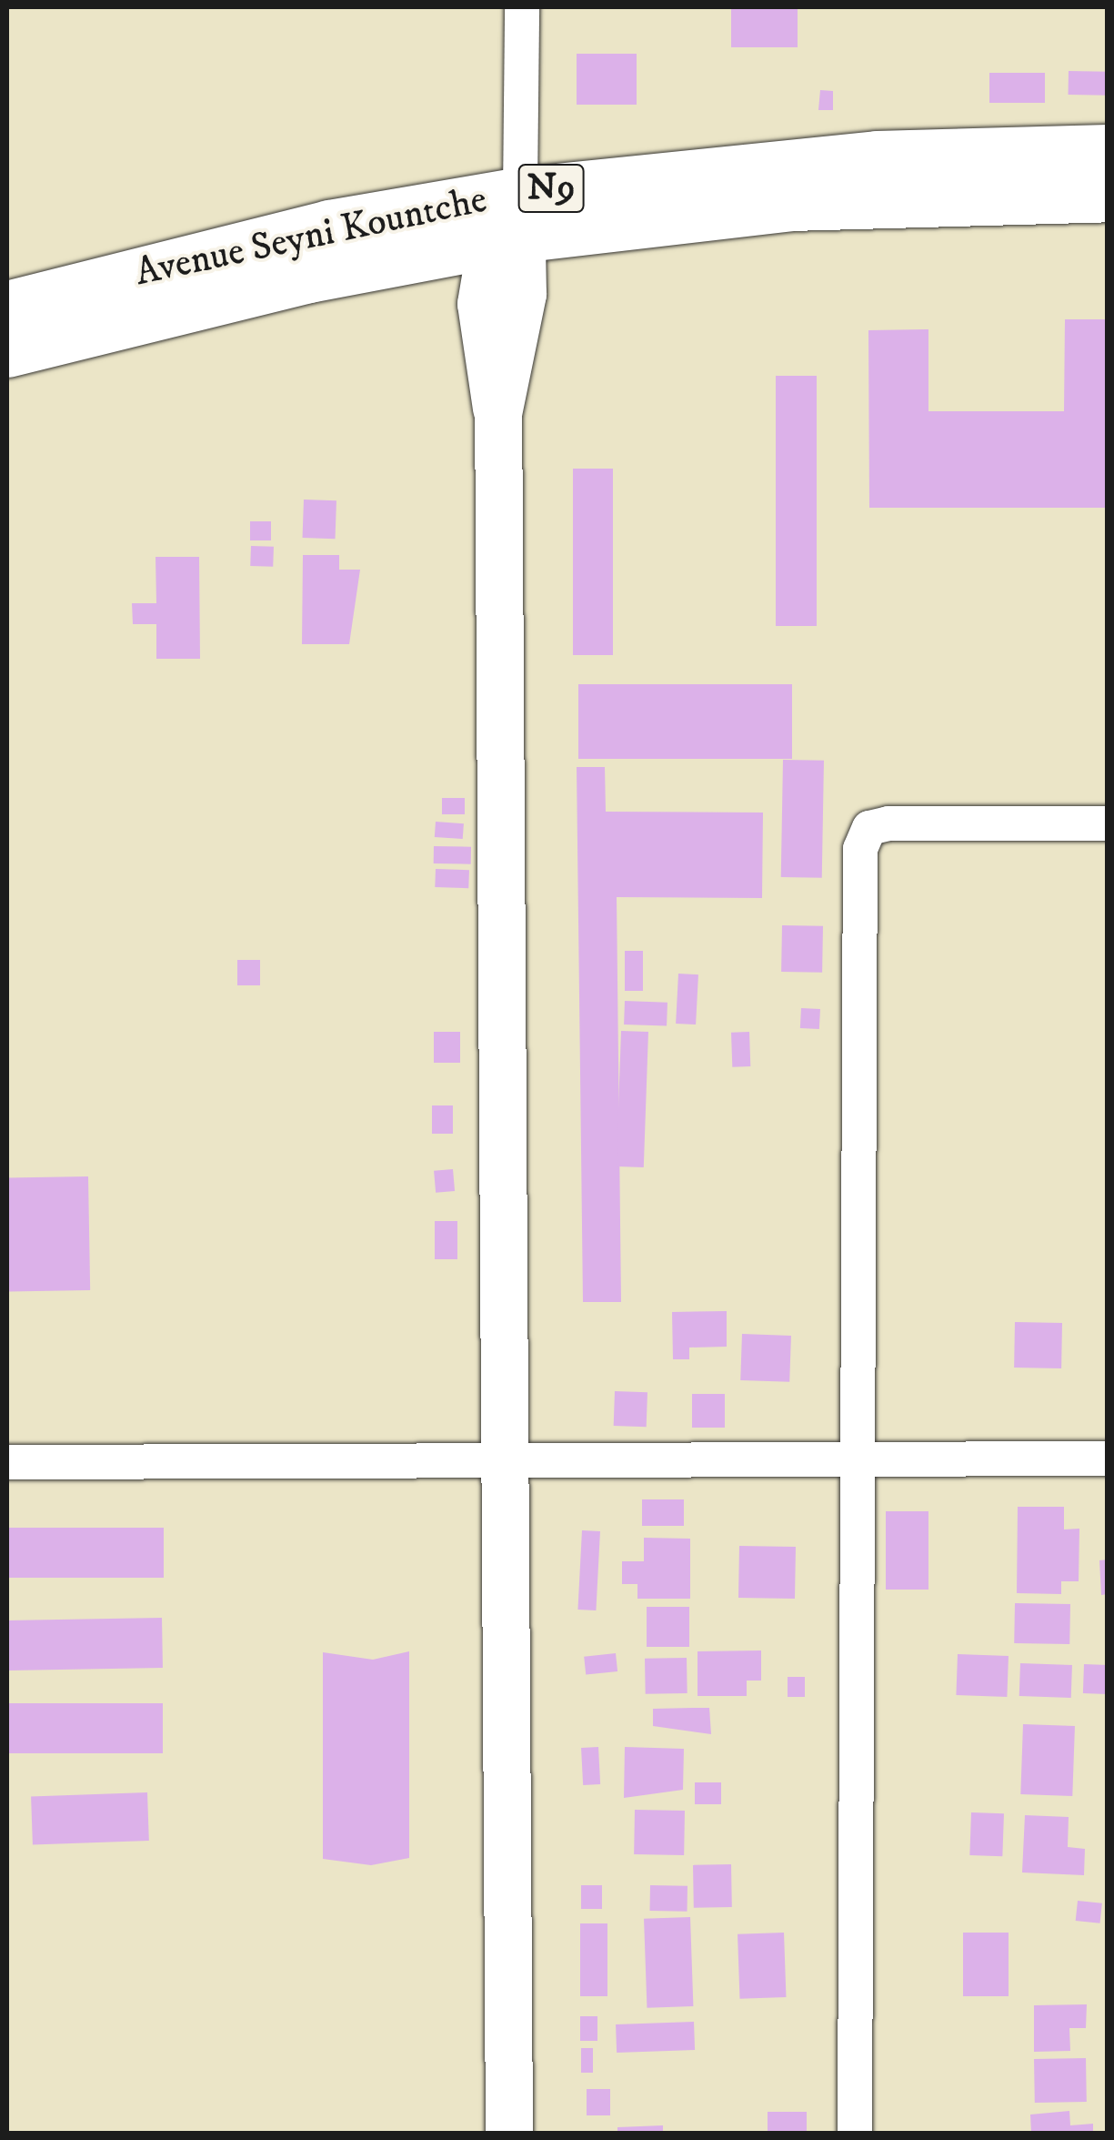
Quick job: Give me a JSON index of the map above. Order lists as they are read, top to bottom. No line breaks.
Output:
{"streets":{"highway":["N9","Avenue Seyni Kountche"]}}
